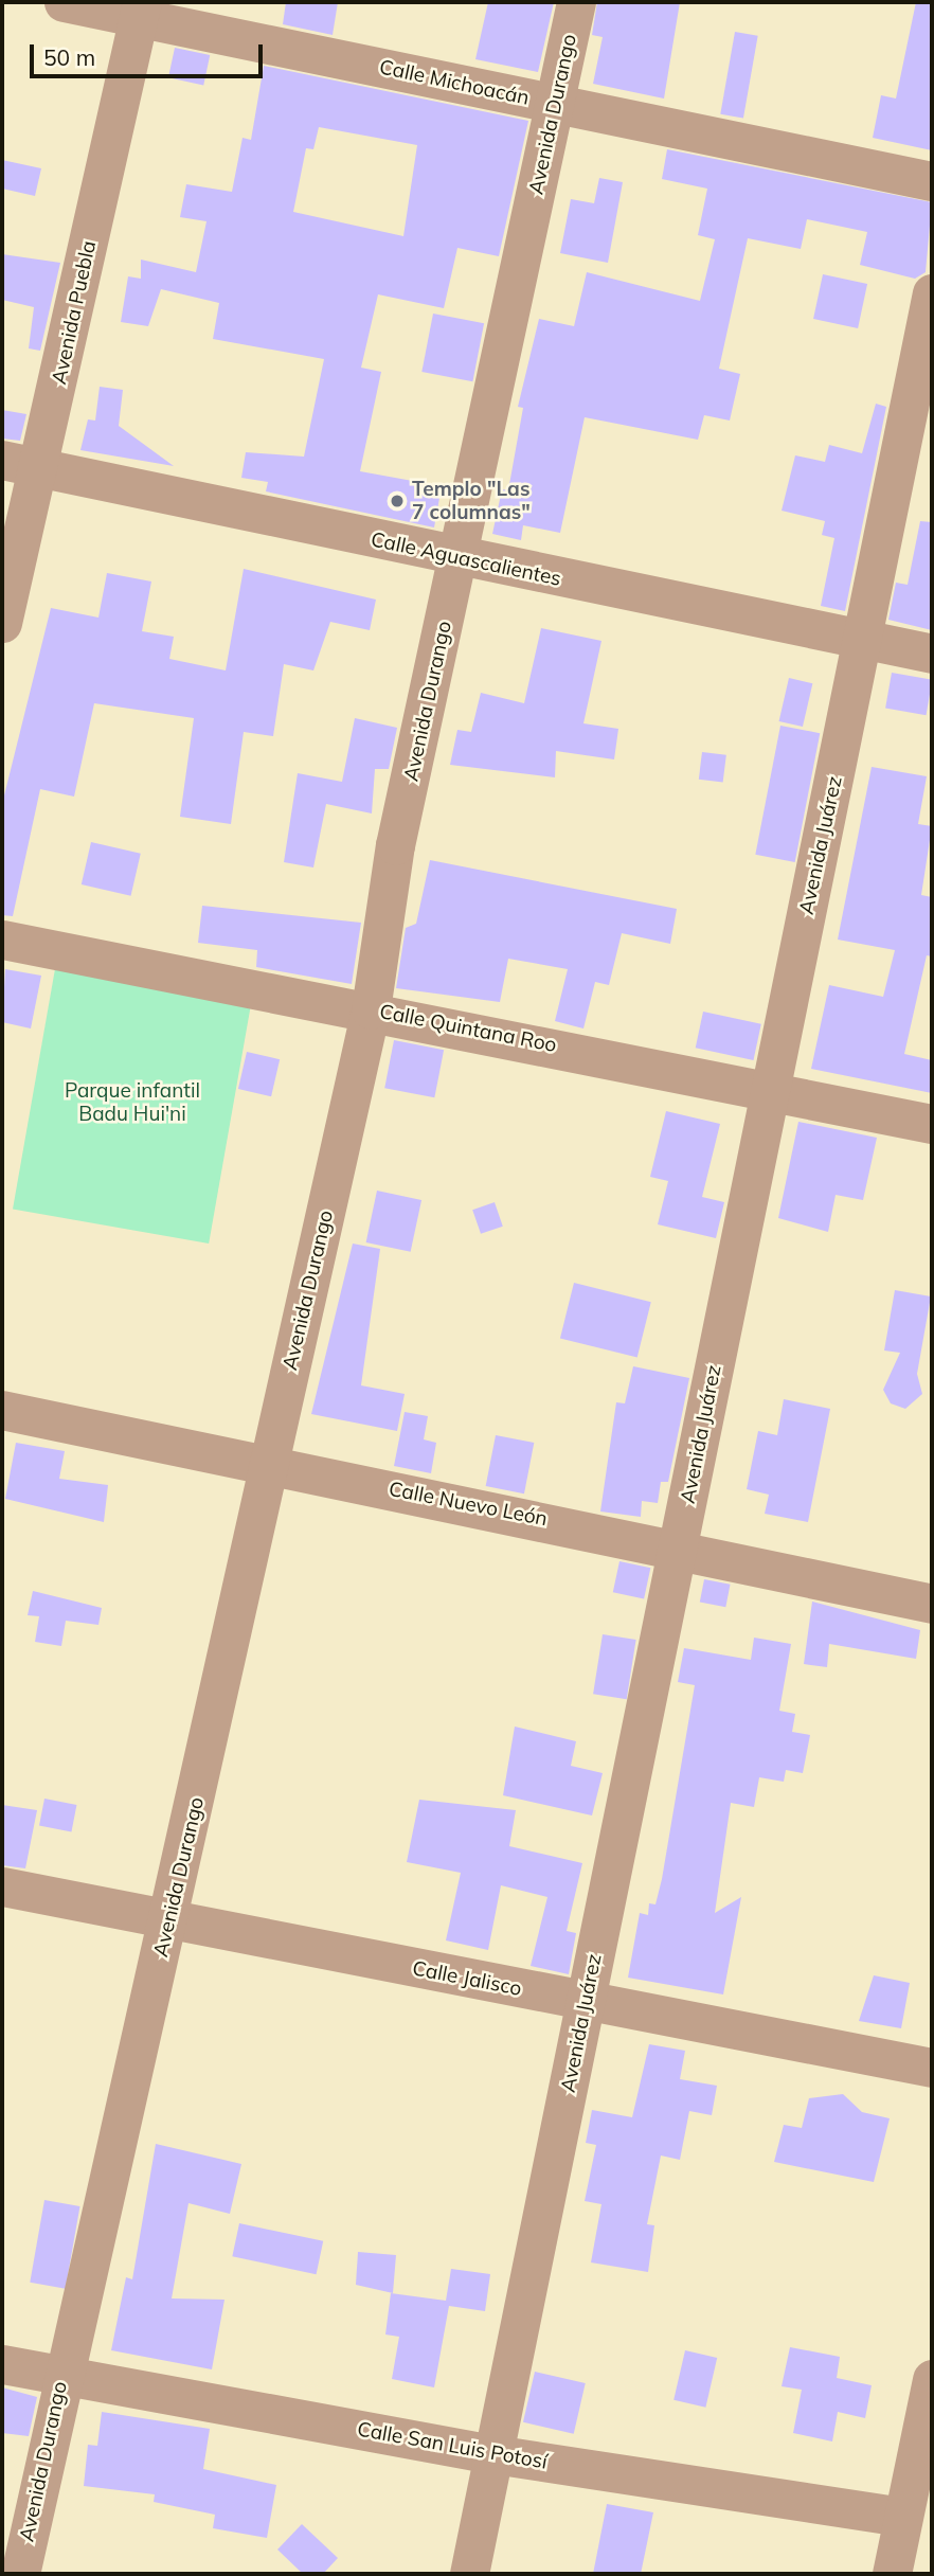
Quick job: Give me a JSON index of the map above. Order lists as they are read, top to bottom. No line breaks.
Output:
{"streets":{"street":["Calle Michoacán","Avenida Durango","Avenida Puebla","Calle Aguascalientes","Avenida Juárez","Calle Quintana Roo","Calle Nuevo León","Calle Jalisco","Calle San Luis Potosí"]},"crossings":[["Calle Michoacán","Avenida Durango"],["Calle Michoacán","Avenida Puebla"],["Avenida Durango","Calle Aguascalientes"],["Avenida Durango","Calle Quintana Roo"],["Avenida Durango","Calle Nuevo León"],["Avenida Durango","Calle Jalisco"],["Avenida Durango","Calle San Luis Potosí"],["Avenida Puebla","Calle Aguascalientes"],["Calle Aguascalientes","Avenida Juárez"],["Avenida Juárez","Calle Quintana Roo"],["Avenida Juárez","Calle Nuevo León"],["Avenida Juárez","Calle Jalisco"],["Avenida Juárez","Calle San Luis Potosí"]],"parks":["Parque infantil Badu Hui'ni"],"places":["Templo \"Las 7 columnas\""],"scale_bar":"50 m"}
